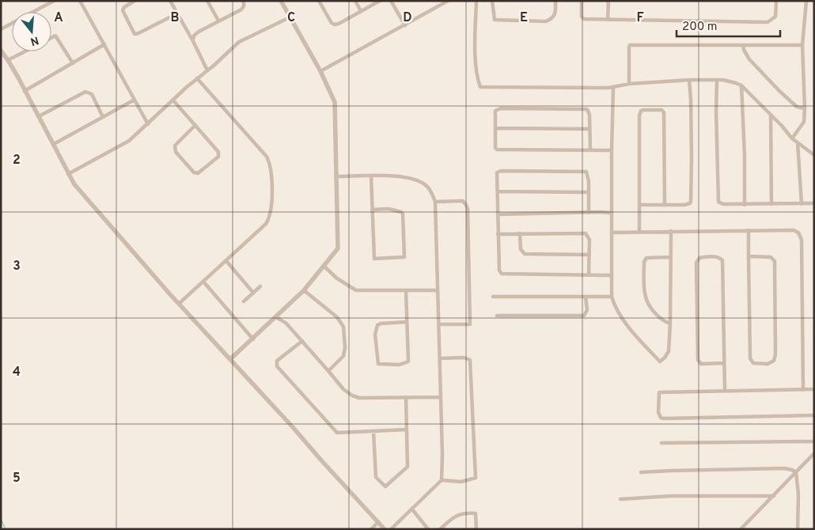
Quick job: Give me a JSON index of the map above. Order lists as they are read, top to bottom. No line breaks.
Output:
{"scale_bar":"200 m","north":"bottom","grid":{"columns":["A","B","C","D","E","F"],"rows":["2","3","4","5"]}}
